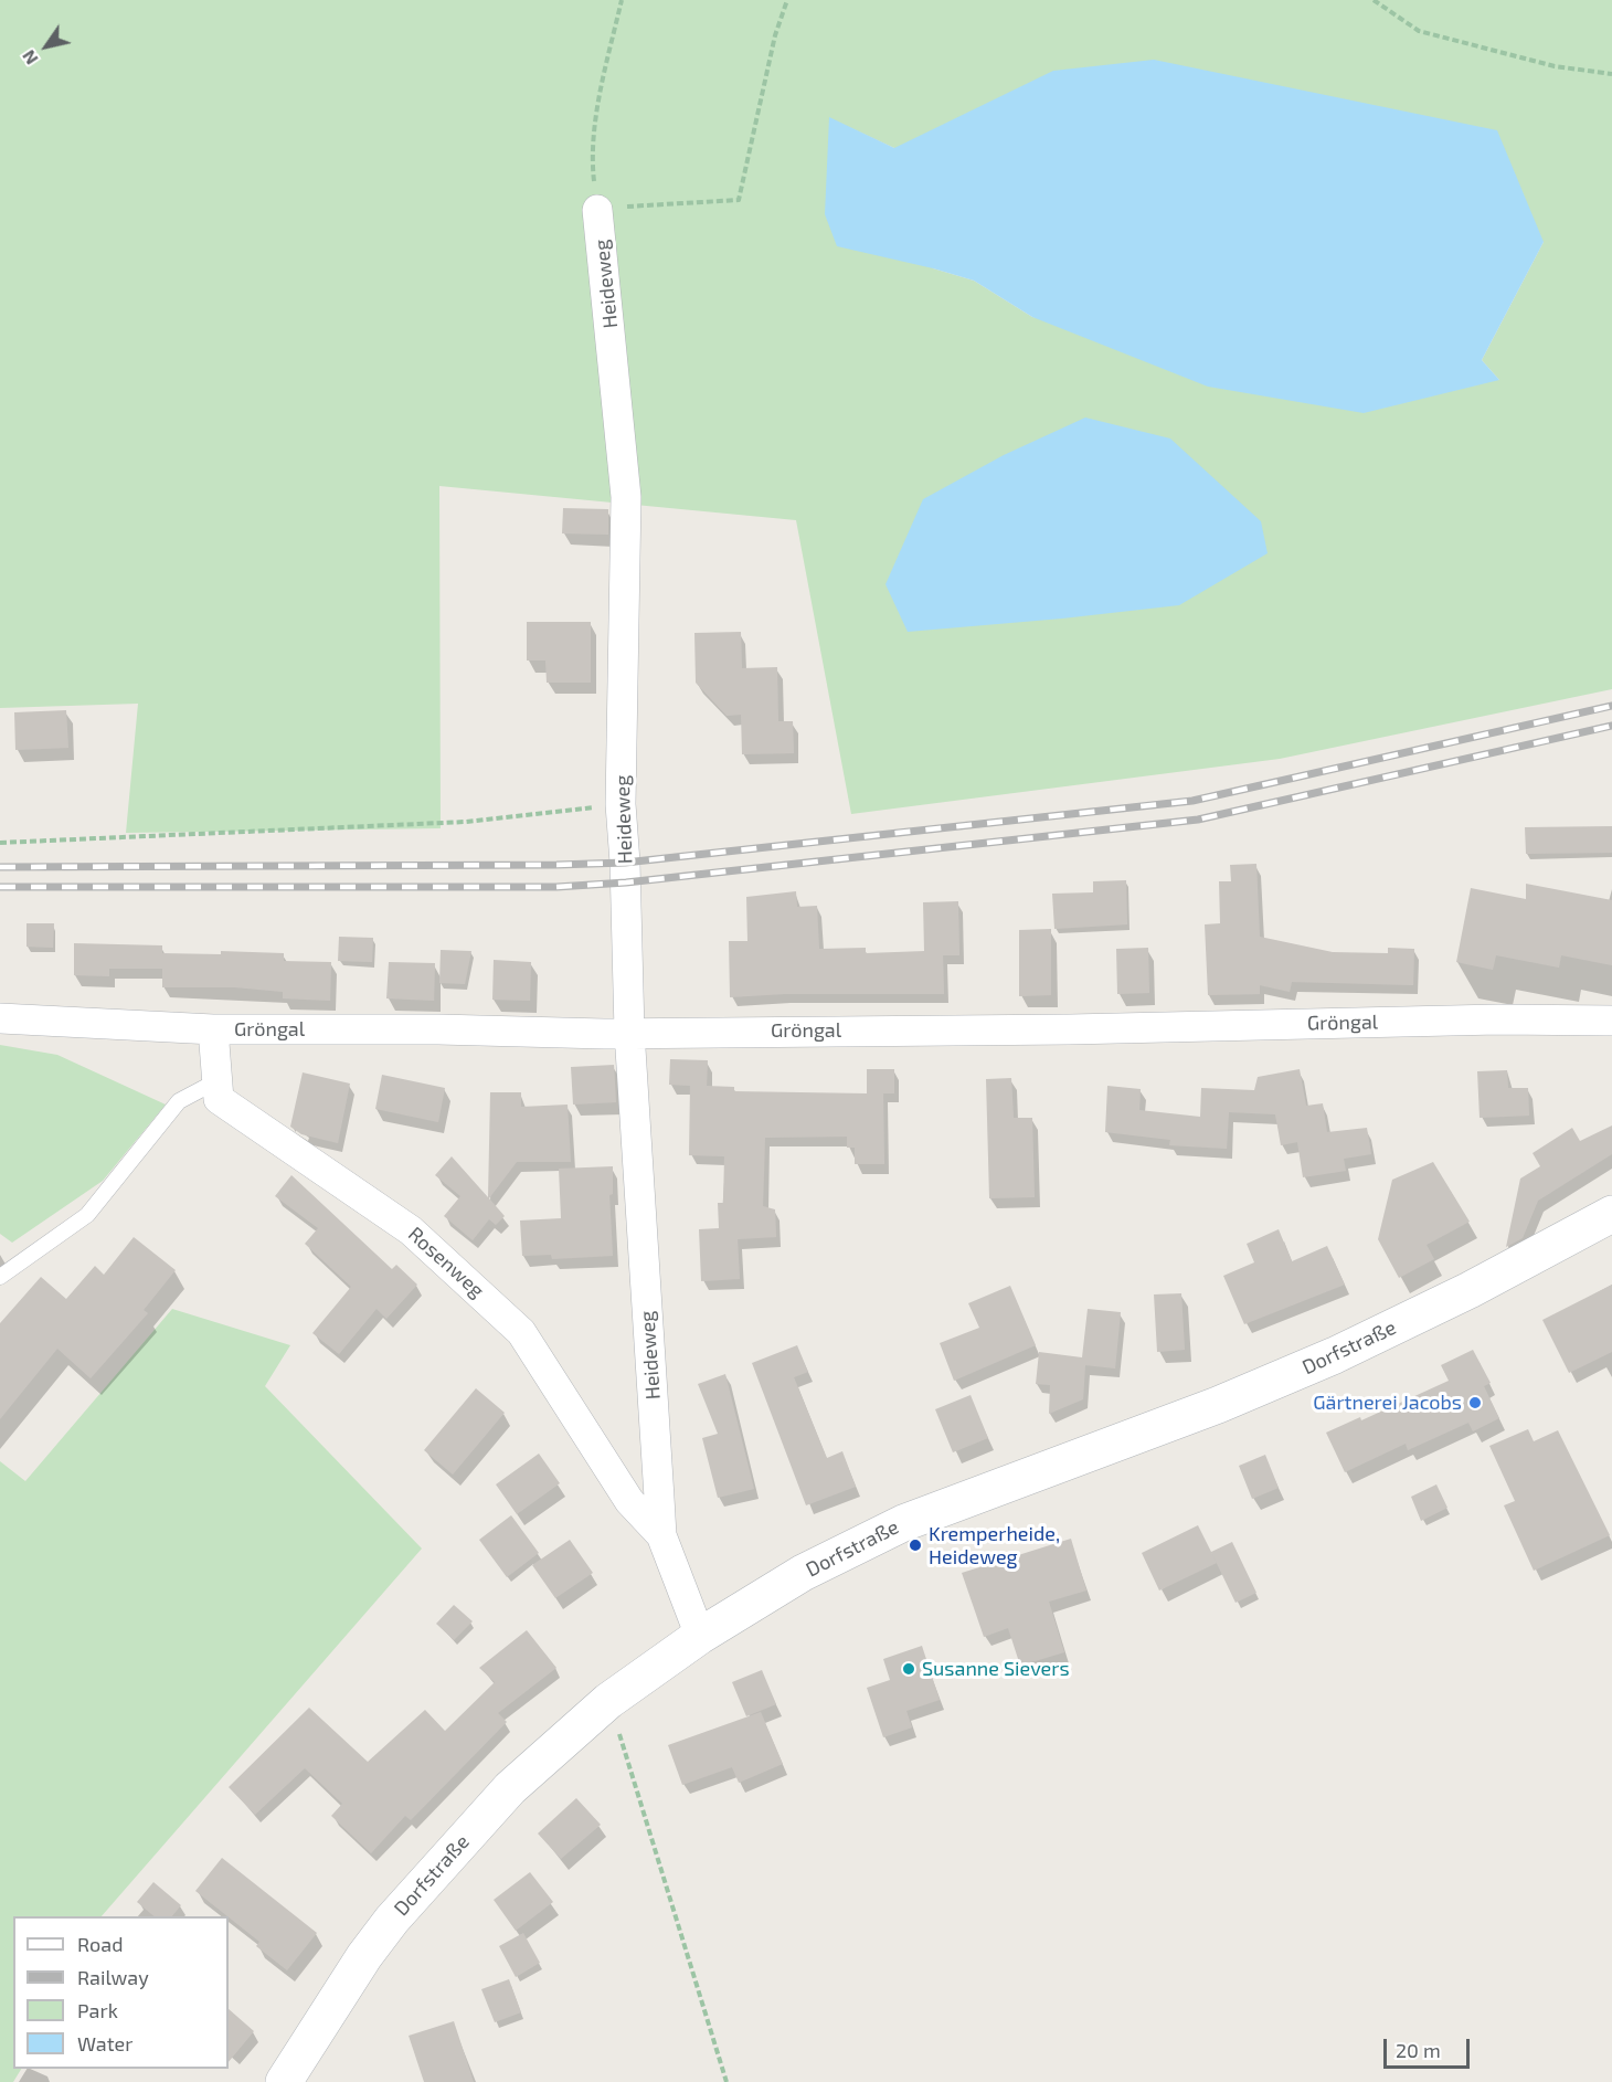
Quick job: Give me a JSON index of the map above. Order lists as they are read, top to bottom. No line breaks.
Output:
{"streets":{"main road":["Dorfstraße"],"street":["Heideweg","Gröngal","Rosenweg"]},"crossings":[["Heideweg","Gröngal"],["Heideweg","Rosenweg"],["Heideweg","Dorfstraße"],["Gröngal","Rosenweg"]],"places":["Gärtnerei Jacobs","Kremperheide, Heideweg","Susanne Sievers"],"legend":["Road","Railway","Park","Water"],"scale_bar":"20 m","north":"bottom left"}
